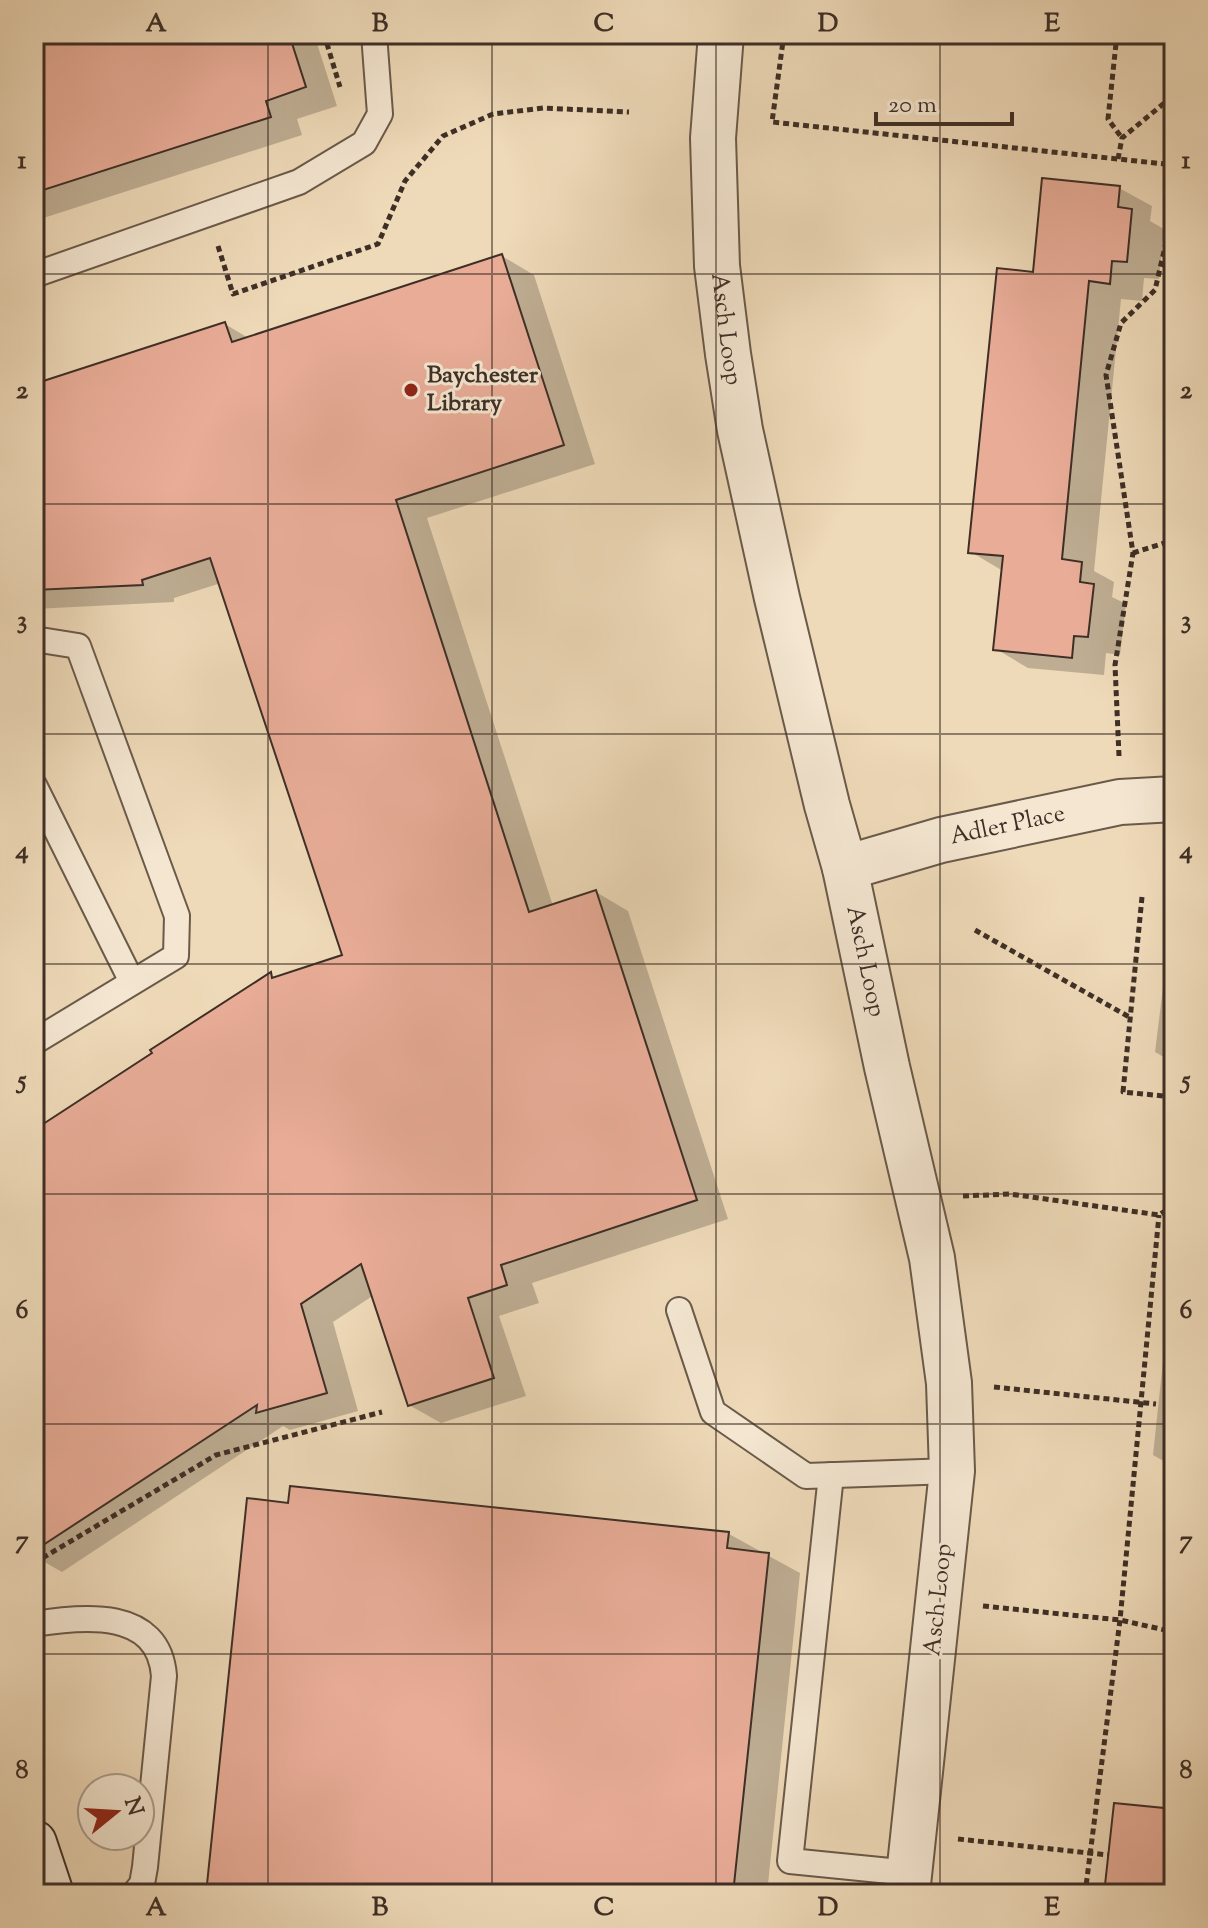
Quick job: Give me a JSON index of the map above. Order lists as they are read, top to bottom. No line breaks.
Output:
{"streets":{"street":["Asch Loop","Adler Place"]},"crossings":[["Asch Loop","Adler Place"]],"places":["Baychester Library"],"scale_bar":"20 m","north":"right","grid":{"columns":["A","B","C","D","E"],"rows":["1","2","3","4","5","6","7","8"]}}
